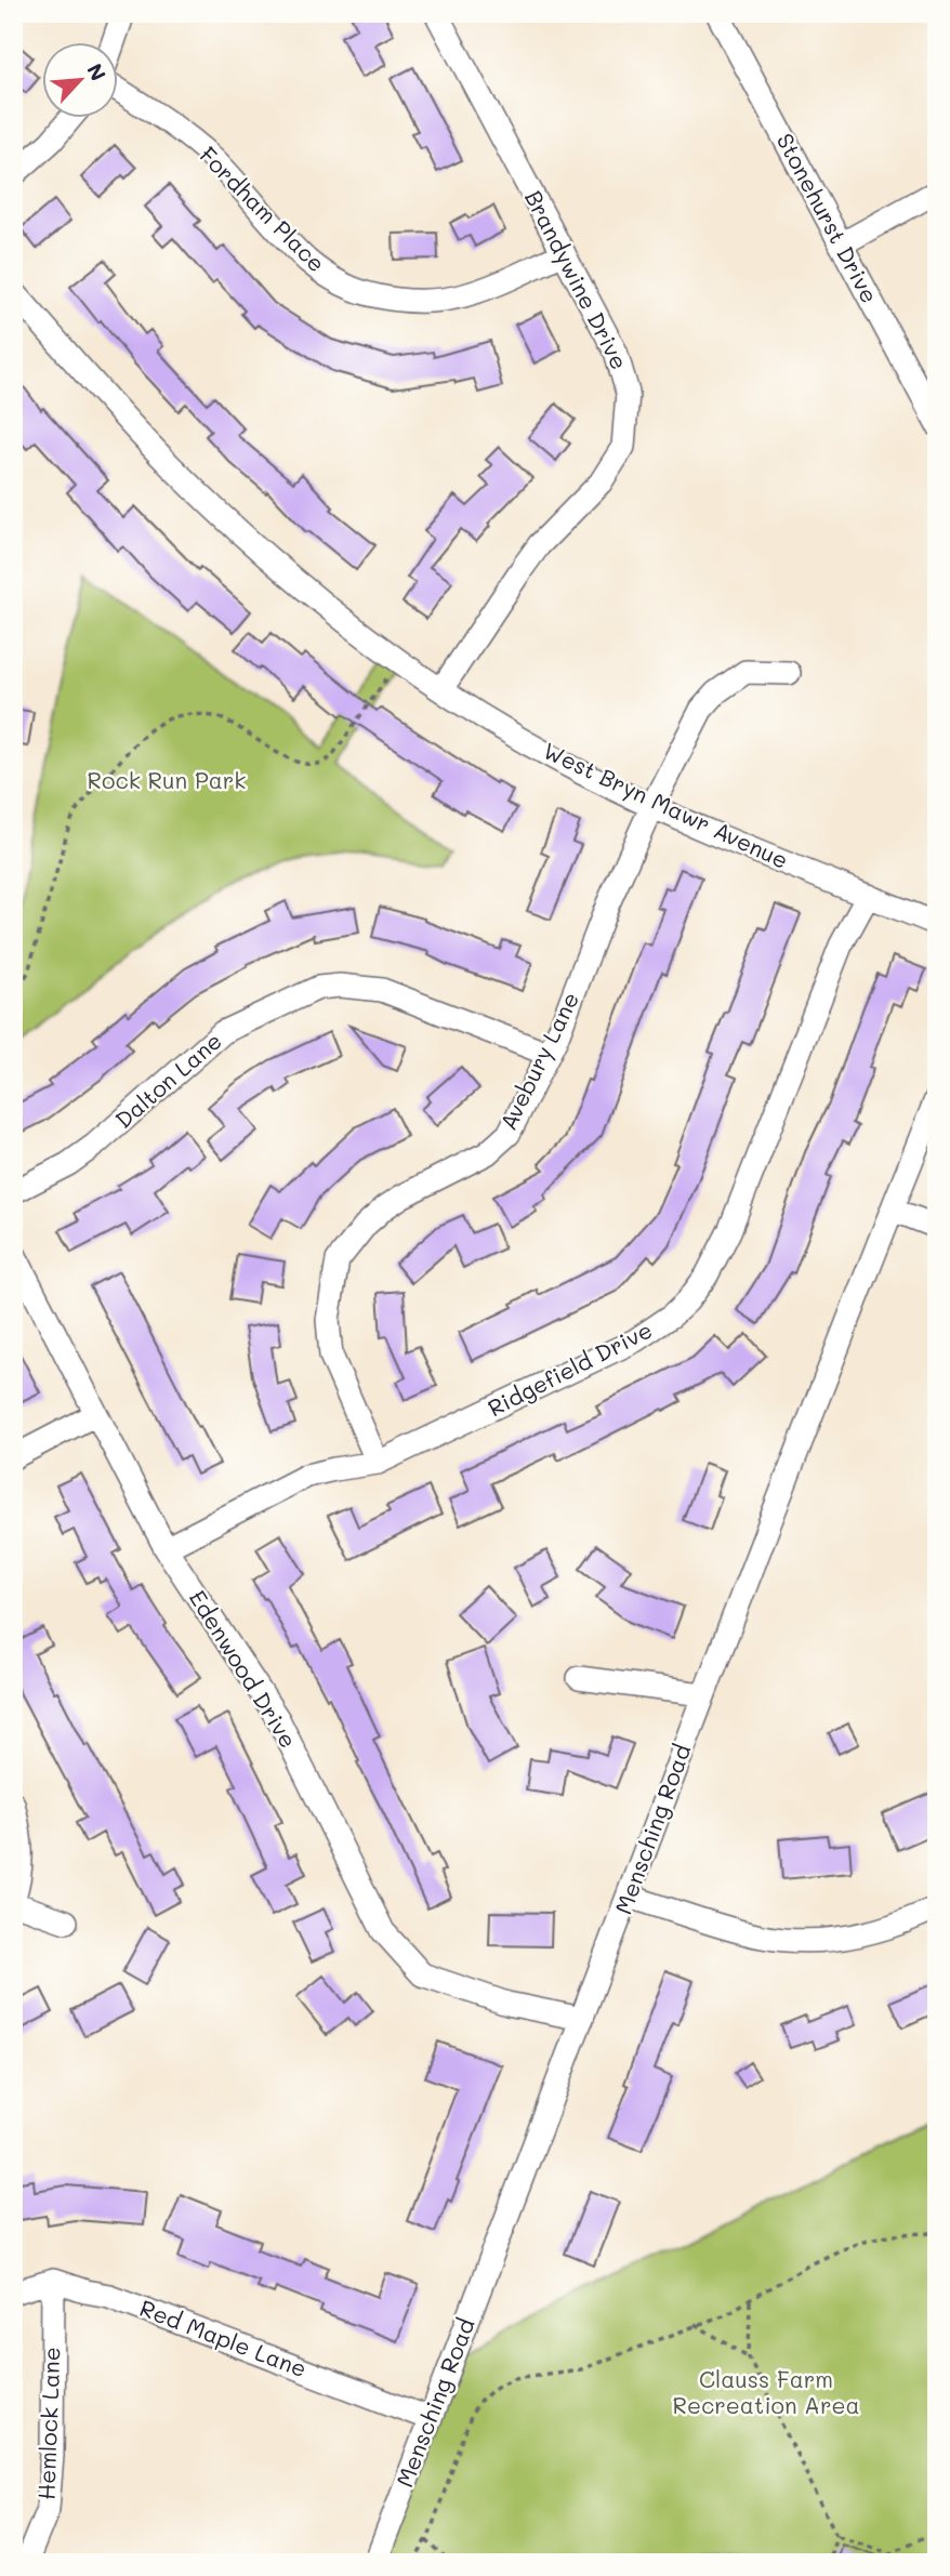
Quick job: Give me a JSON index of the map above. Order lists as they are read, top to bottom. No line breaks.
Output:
{"streets":{"street":["Fordham Place","Stonehurst Drive","Brandywine Drive","West Bryn Mawr Avenue","Avebury Lane","Dalton Lane","Ridgefield Drive","Edenwood Drive","Mensching Road","Red Maple Lane","Hemlock Lane"]},"crossings":[["Fordham Place","Brandywine Drive"],["Brandywine Drive","West Bryn Mawr Avenue"],["West Bryn Mawr Avenue","Avebury Lane"],["West Bryn Mawr Avenue","Ridgefield Drive"],["Avebury Lane","Dalton Lane"],["Avebury Lane","Ridgefield Drive"],["Ridgefield Drive","Edenwood Drive"],["Edenwood Drive","Mensching Road"],["Mensching Road","Red Maple Lane"],["Red Maple Lane","Hemlock Lane"]],"parks":["Rock Run Park","Clauss Farm Recreation Area"],"north":"top right"}
